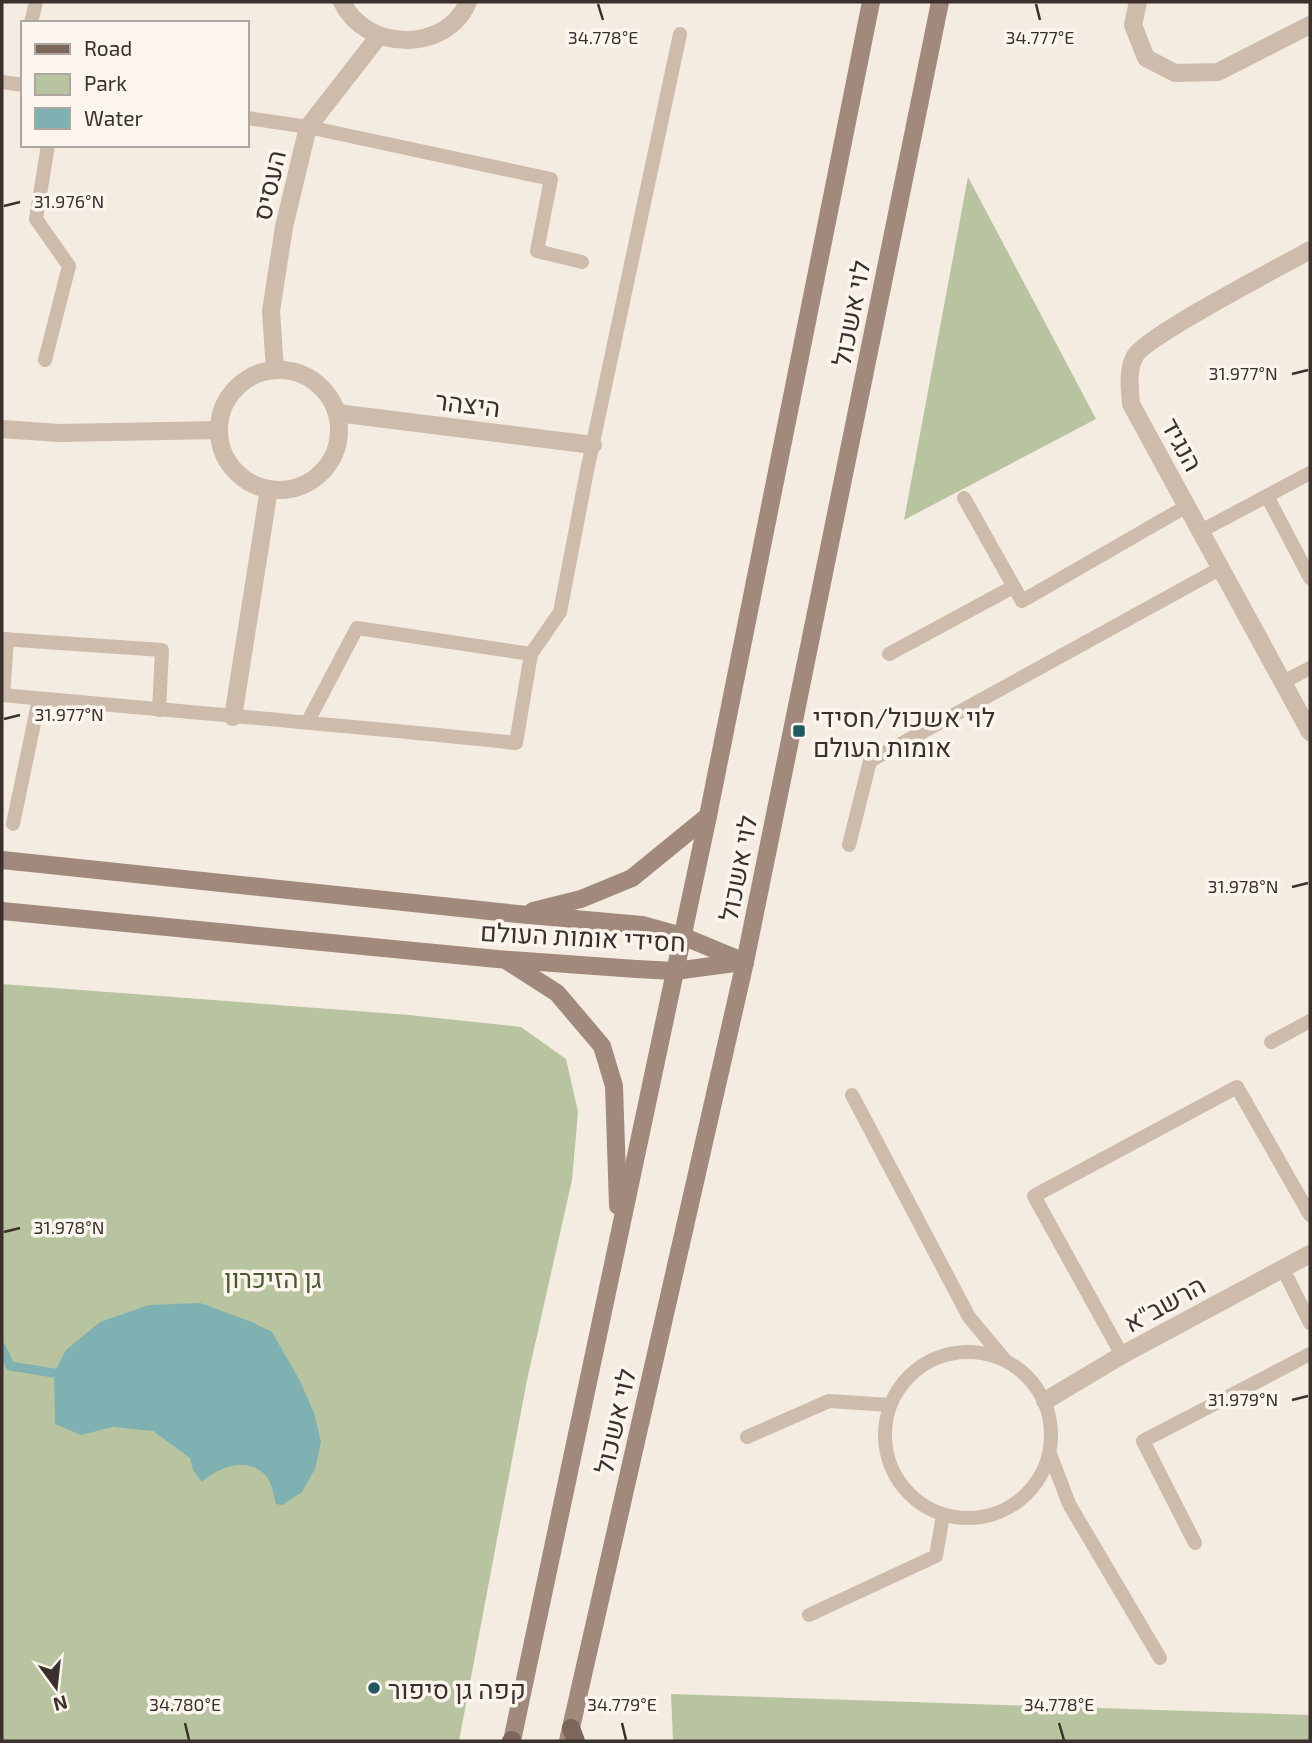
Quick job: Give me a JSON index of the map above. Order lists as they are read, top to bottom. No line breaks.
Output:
{"streets":{"main road":["לוי אשכול","חסידי אומות העולם"],"street":["העסיס","היצהר","הנגיד","הרשב\"א"]},"crossings":[["העסיס","היצהר"],["לוי אשכול","חסידי אומות העולם"]],"parks":["גן הזיכרון"],"places":{"transit":["לוי אשכול/חסידי אומות העולם"],"other":["קפה גן סיפור"]},"legend":["Road","Park","Water"],"north":"bottom","coordinates":["34.778°E","34.777°E","31.976°N","31.977°N","31.978°N","31.979°N","34.780°E","34.779°E"]}
